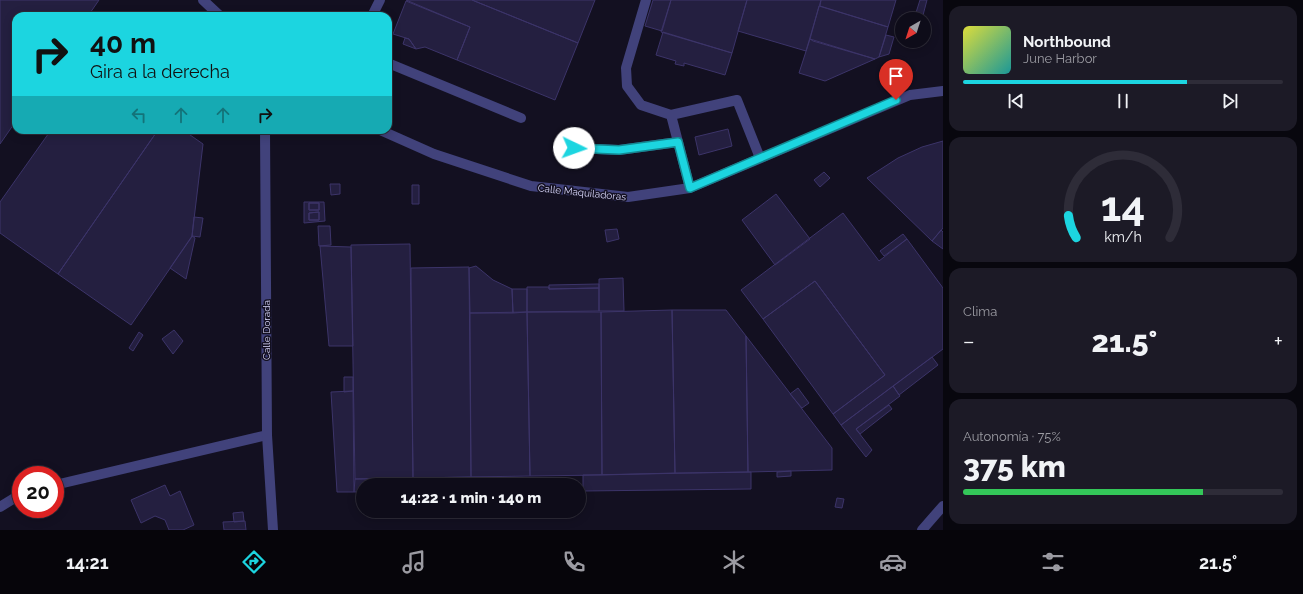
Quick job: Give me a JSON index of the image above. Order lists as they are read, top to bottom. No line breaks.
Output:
{"streets":{"street":["Calle Maquiladoras","Calle Dorada"]},"north":"bottom left","page":{"turn":["40 m","Gira a la derecha"],"song":["Northbound","June Harbor"],"tile":["Clima",["Autonomía · 75%","375 km"]],"heat":["−","21.5°","+"],"limit":"20","trip":"14:22 · 1 min · 140 m","tabs":["14:21","21.5°"],"gauge":["14","km/h"]}}
